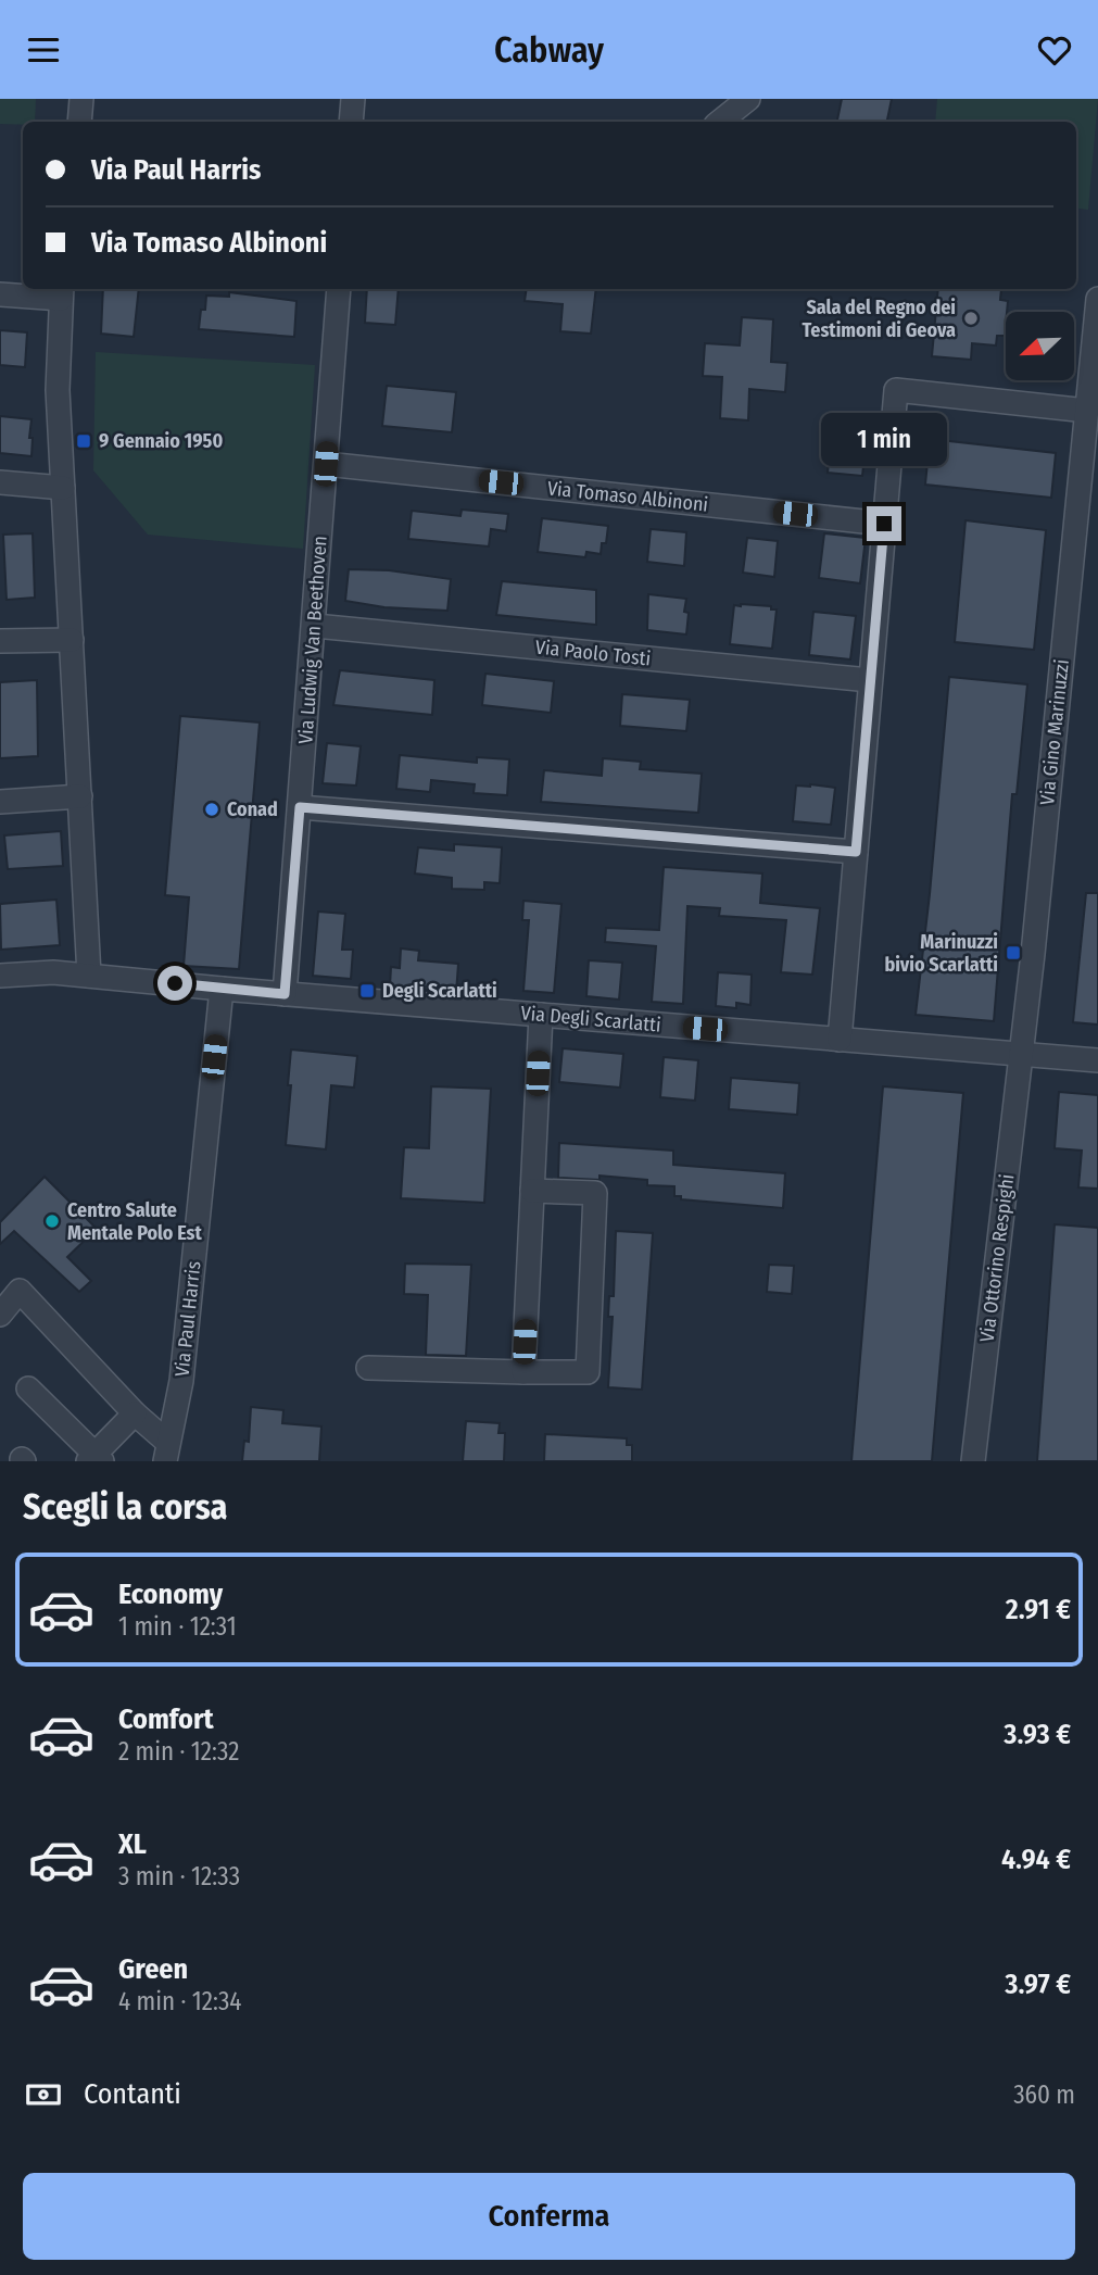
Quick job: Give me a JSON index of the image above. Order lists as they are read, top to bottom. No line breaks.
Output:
{"streets":{"street":["Via Tomaso Albinoni","Via Ludwig Van Beethoven","Via Paolo Tosti","Via Gino Marinuzzi","Via Degli Scarlatti","Via Ottorino Respighi","Via Paul Harris"]},"crossings":[["Via Tomaso Albinoni","Via Ludwig Van Beethoven"],["Via Ludwig Van Beethoven","Via Paolo Tosti"],["Via Ludwig Van Beethoven","Via Degli Scarlatti"],["Via Gino Marinuzzi","Via Degli Scarlatti"],["Via Gino Marinuzzi","Via Ottorino Respighi"],["Via Degli Scarlatti","Via Ottorino Respighi"],["Via Degli Scarlatti","Via Paul Harris"]],"places":{"other":["Sala del Regno dei Testimoni di Geova","Conad","Centro Salute Mentale Polo Est"],"transit":["9 Gennaio 1950","Marinuzzi bivio Scarlatti","Degli Scarlatti"]},"north":"bottom left","page":{"header":"Cabway","banner":["Via Paul Harris","Via Tomaso Albinoni"],"bubble":"1 min","heading":"Scegli la corsa","list":[{"name":"Economy","note":"1 min · 12:31","value":"2.91 €"},{"name":"Comfort","note":"2 min · 12:32","value":"3.93 €"},{"name":"XL","note":"3 min · 12:33","value":"4.94 €"},{"name":"Green","note":"4 min · 12:34","value":"3.97 €"}],"pay":["Contanti","360 m"],"buttons":"Conferma"}}
